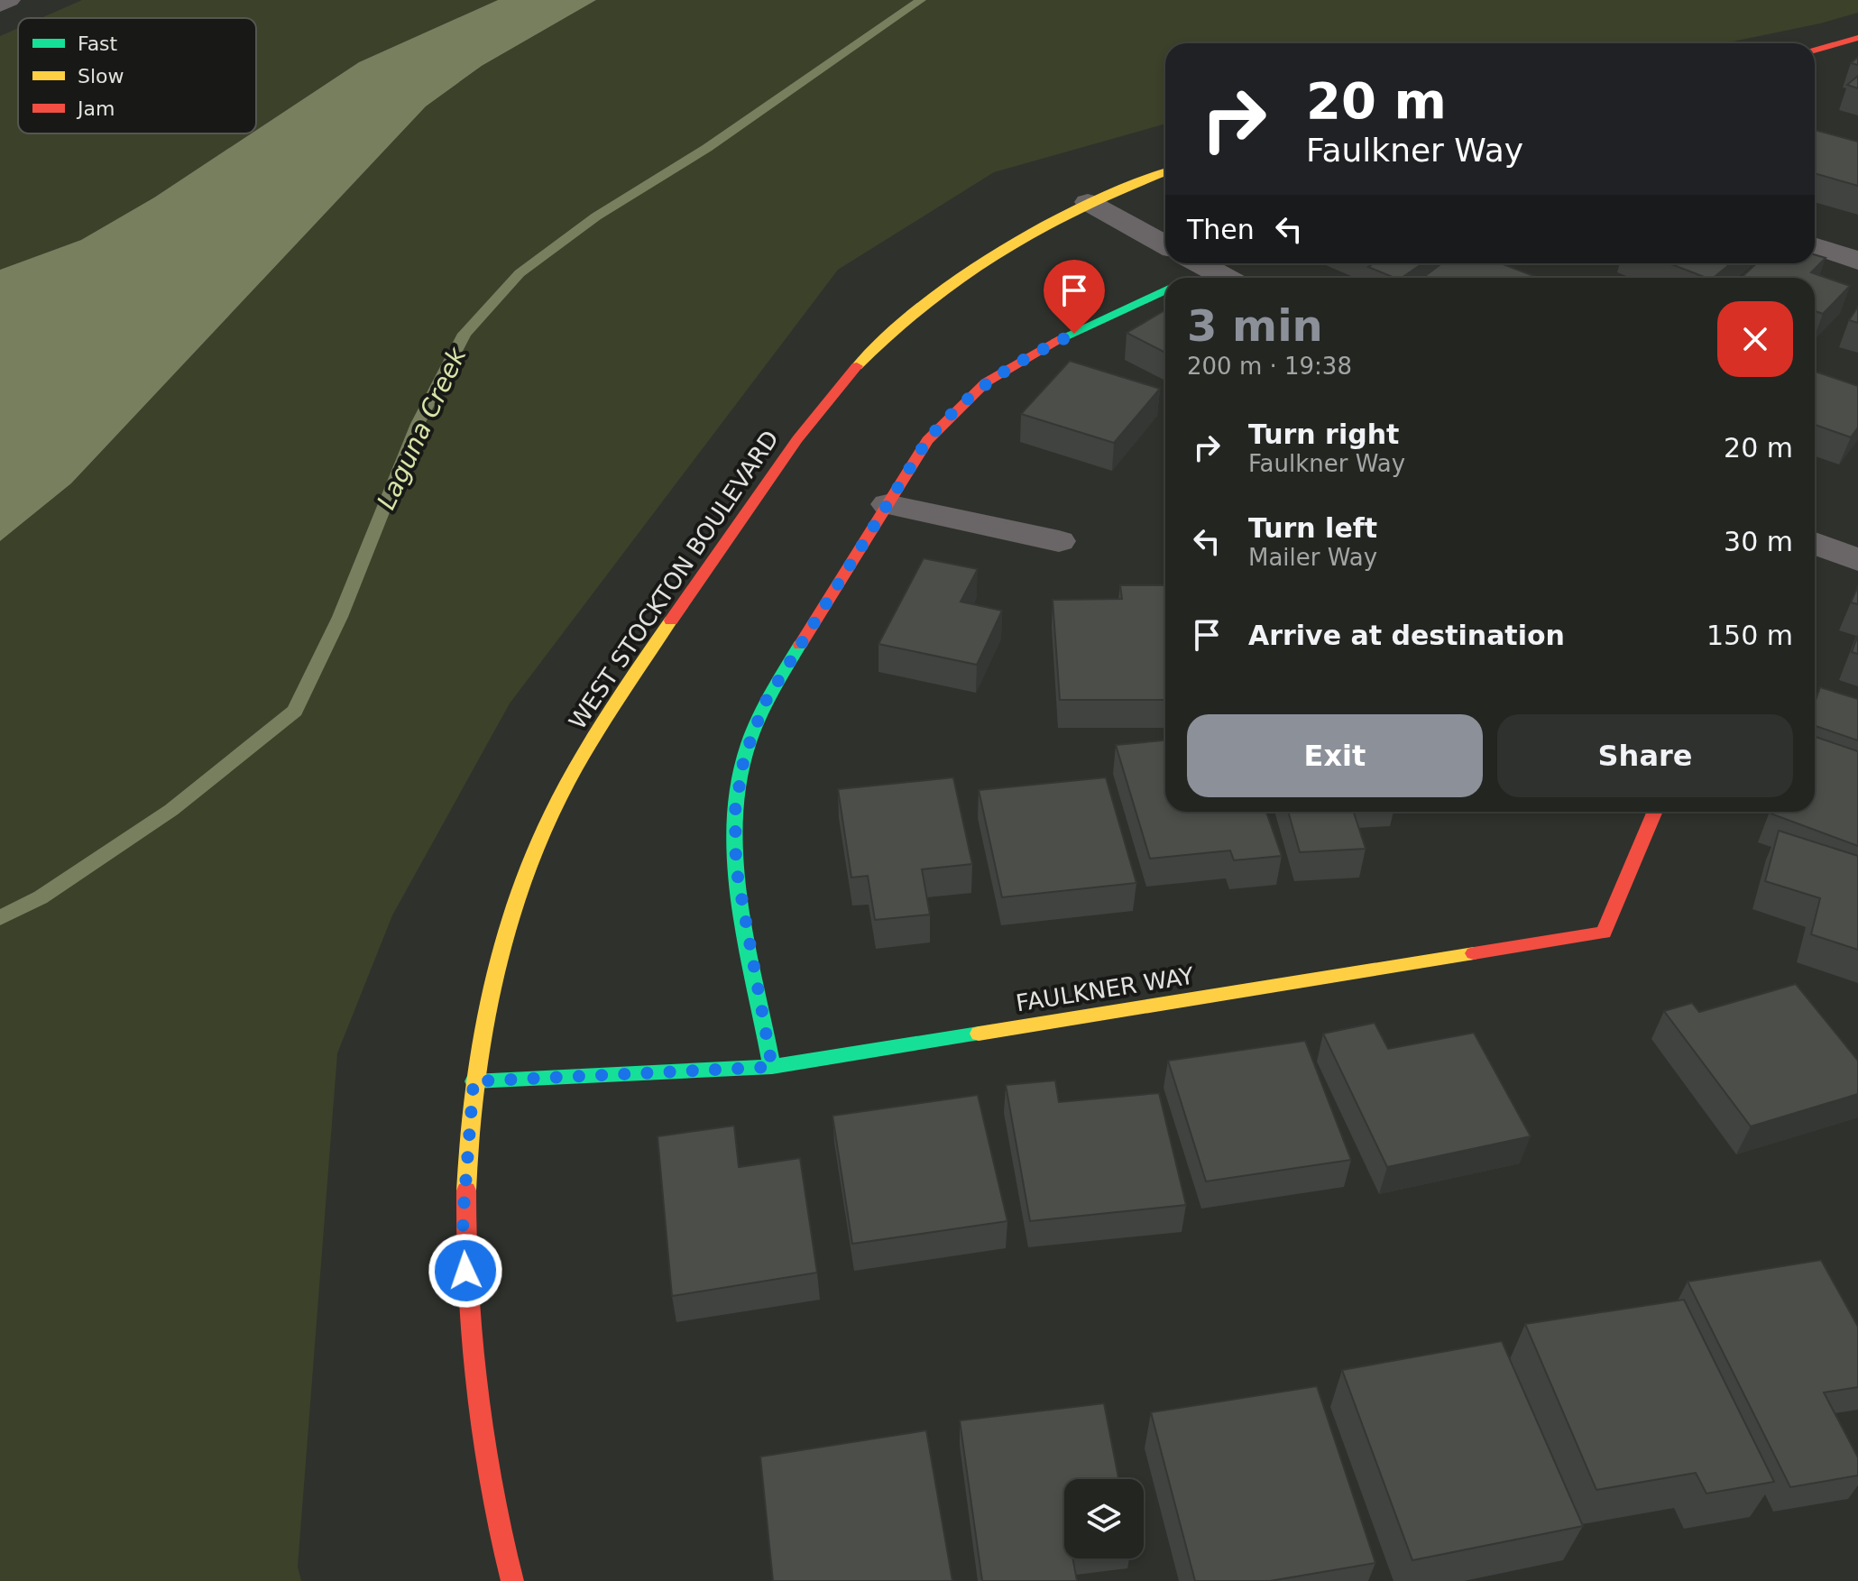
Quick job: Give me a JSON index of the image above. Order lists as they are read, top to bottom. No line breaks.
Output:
{"streets":{"street":["WEST STOCKTON BOULEVARD","FAULKNER WAY"]},"crossings":[["WEST STOCKTON BOULEVARD","FAULKNER WAY"]],"water":["Laguna Creek"],"legend":["Fast","Slow","Jam"],"page":{"turn":["20 m","Faulkner Way"],"then":"Then","heading":["3 min","200 m · 19:38"],"list":[{"name":"Turn right","note":"Faulkner Way","value":"20 m"},{"name":"Turn left","note":"Mailer Way","value":"30 m"},{"name":"Arrive at destination","value":"150 m"}],"buttons":["Exit","Share"]}}
